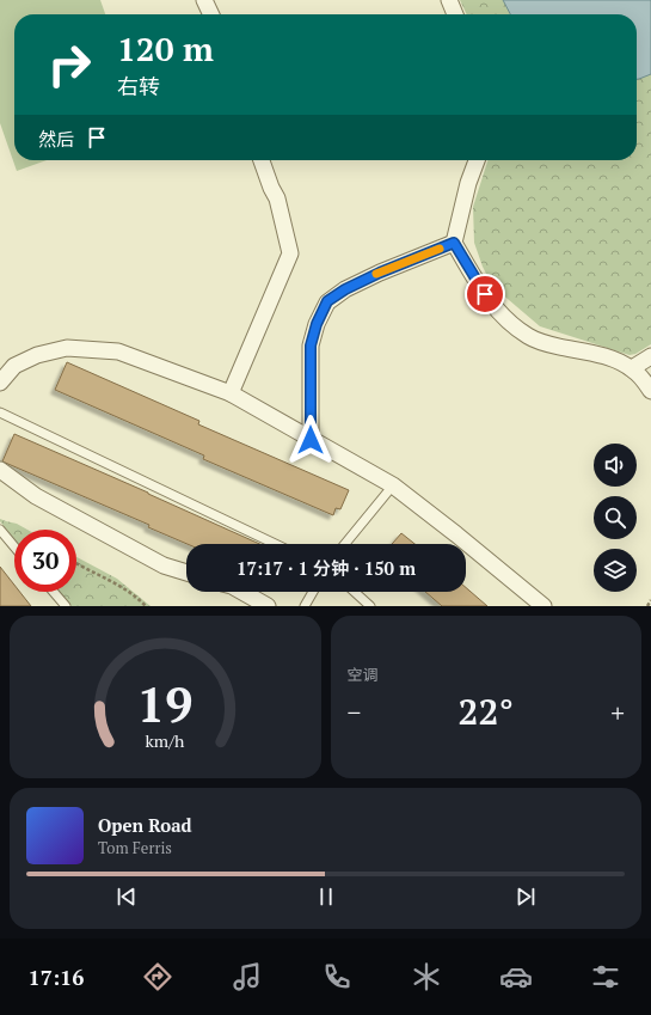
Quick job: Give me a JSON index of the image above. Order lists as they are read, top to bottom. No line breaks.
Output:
{"page":{"turn":["120 m","右转"],"then":"然后","limit":"30","trip":"17:17 · 1 分钟 · 150 m","tile":"空调","heat":["−","22°","+"],"song":["Open Road","Tom Ferris"],"tabs":"17:16","gauge":["19","km/h"]}}
